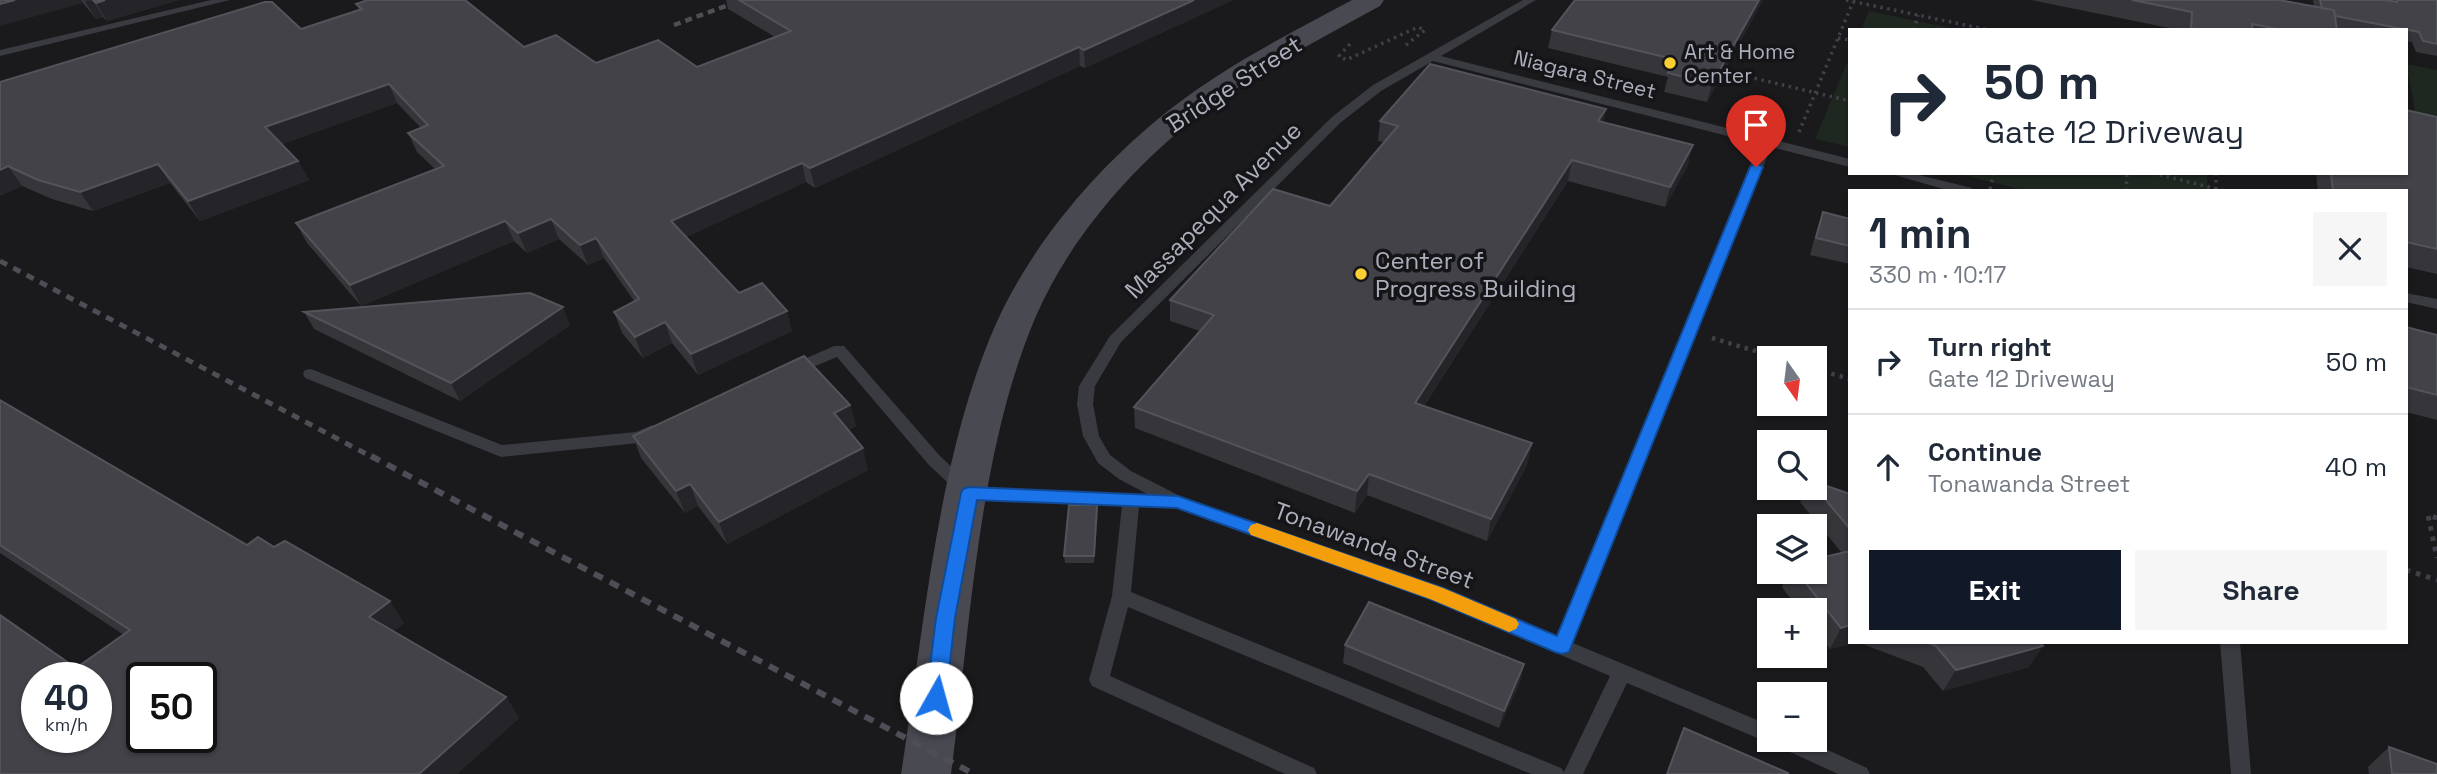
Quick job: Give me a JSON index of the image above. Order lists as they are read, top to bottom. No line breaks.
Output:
{"streets":{"main road":["Bridge Street"],"lane":["Niagara Street","Massapequa Avenue","Tonawanda Street"]},"crossings":[["Niagara Street","Massapequa Avenue"],["Massapequa Avenue","Tonawanda Street"]],"places":["Art & Home Center","Center of Progress Building"],"north":"bottom","page":{"turn":["50 m","Gate 12 Driveway"],"heading":["1 min","330 m · 10:17"],"list":[{"name":"Turn right","note":"Gate 12 Driveway","value":"50 m"},{"name":"Continue","note":"Tonawanda Street","value":"40 m"}],"map_buttons":["+","−"],"buttons":["Exit","Share"],"speed":"40 km/h","limit":"50"}}
